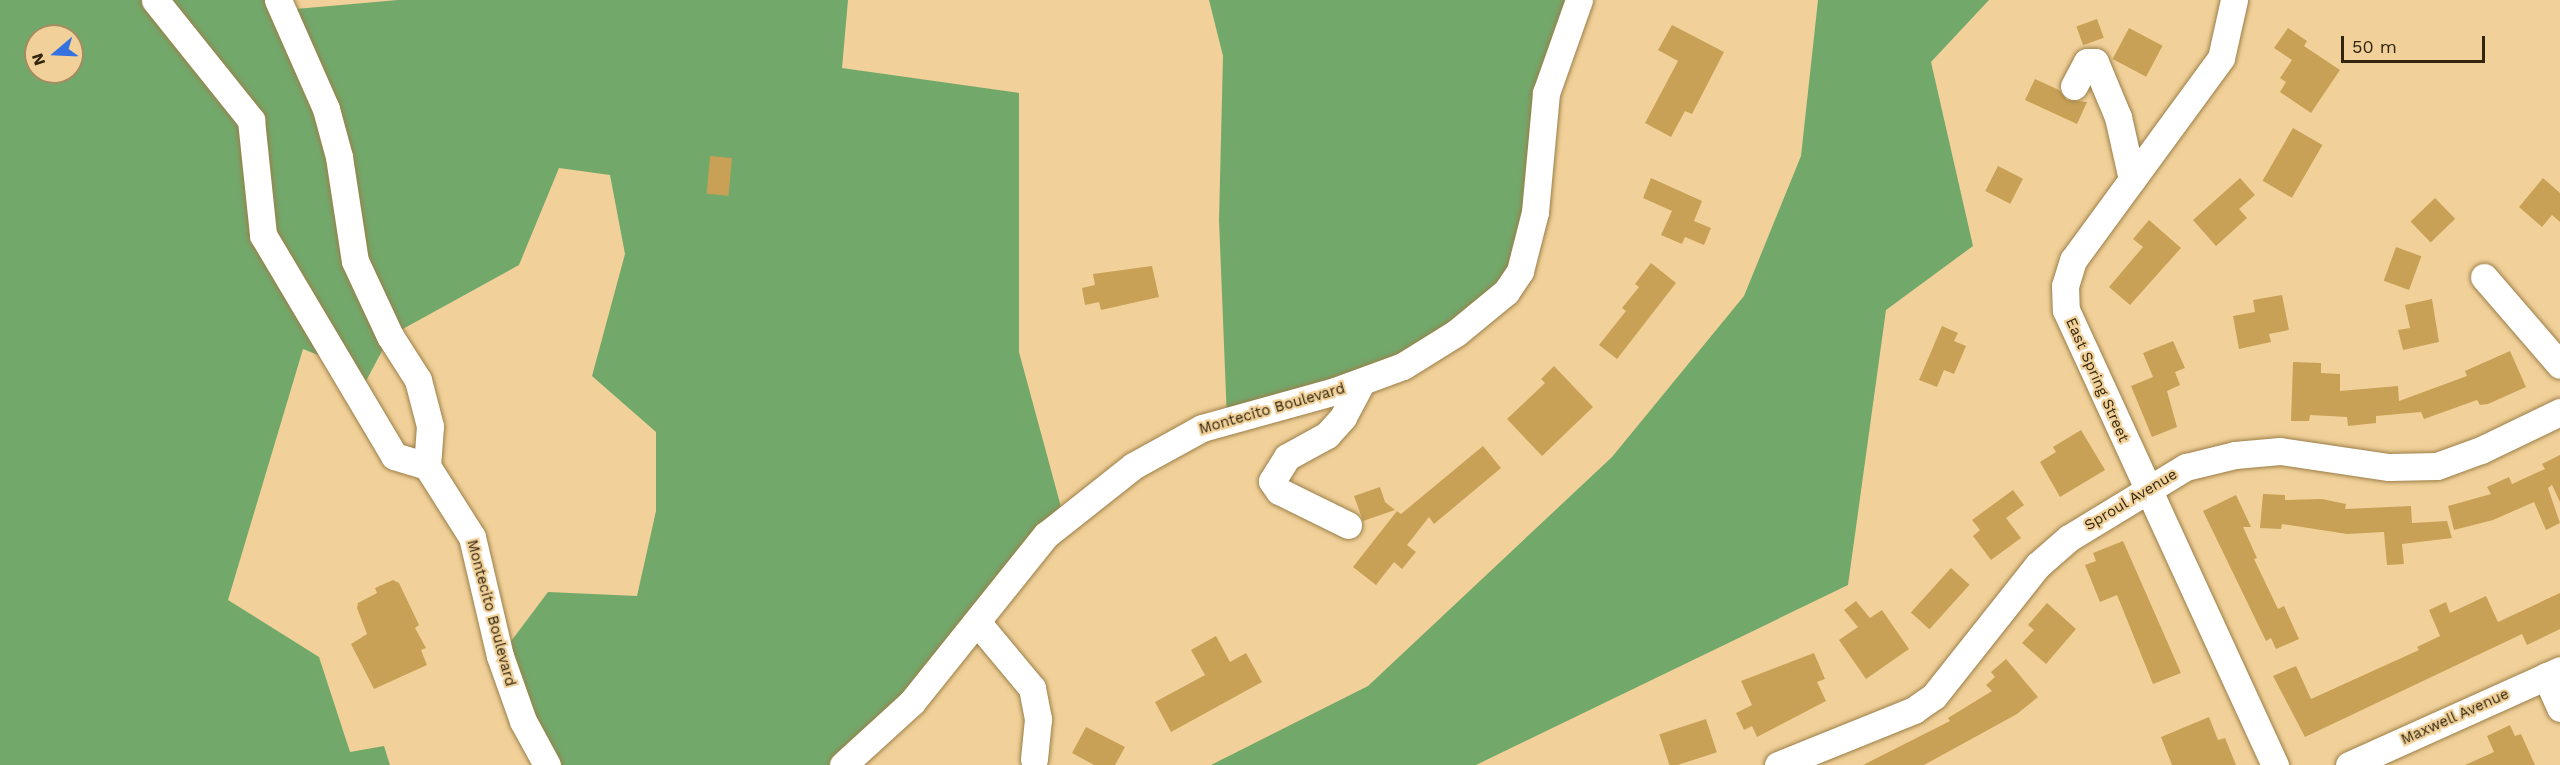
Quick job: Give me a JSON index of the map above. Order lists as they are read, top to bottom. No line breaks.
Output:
{"streets":{"street":["East Spring Street","Montecito Boulevard","Sproul Avenue","Maxwell Avenue"]},"crossings":[["East Spring Street","Sproul Avenue"]],"scale_bar":"50 m","north":"left"}
